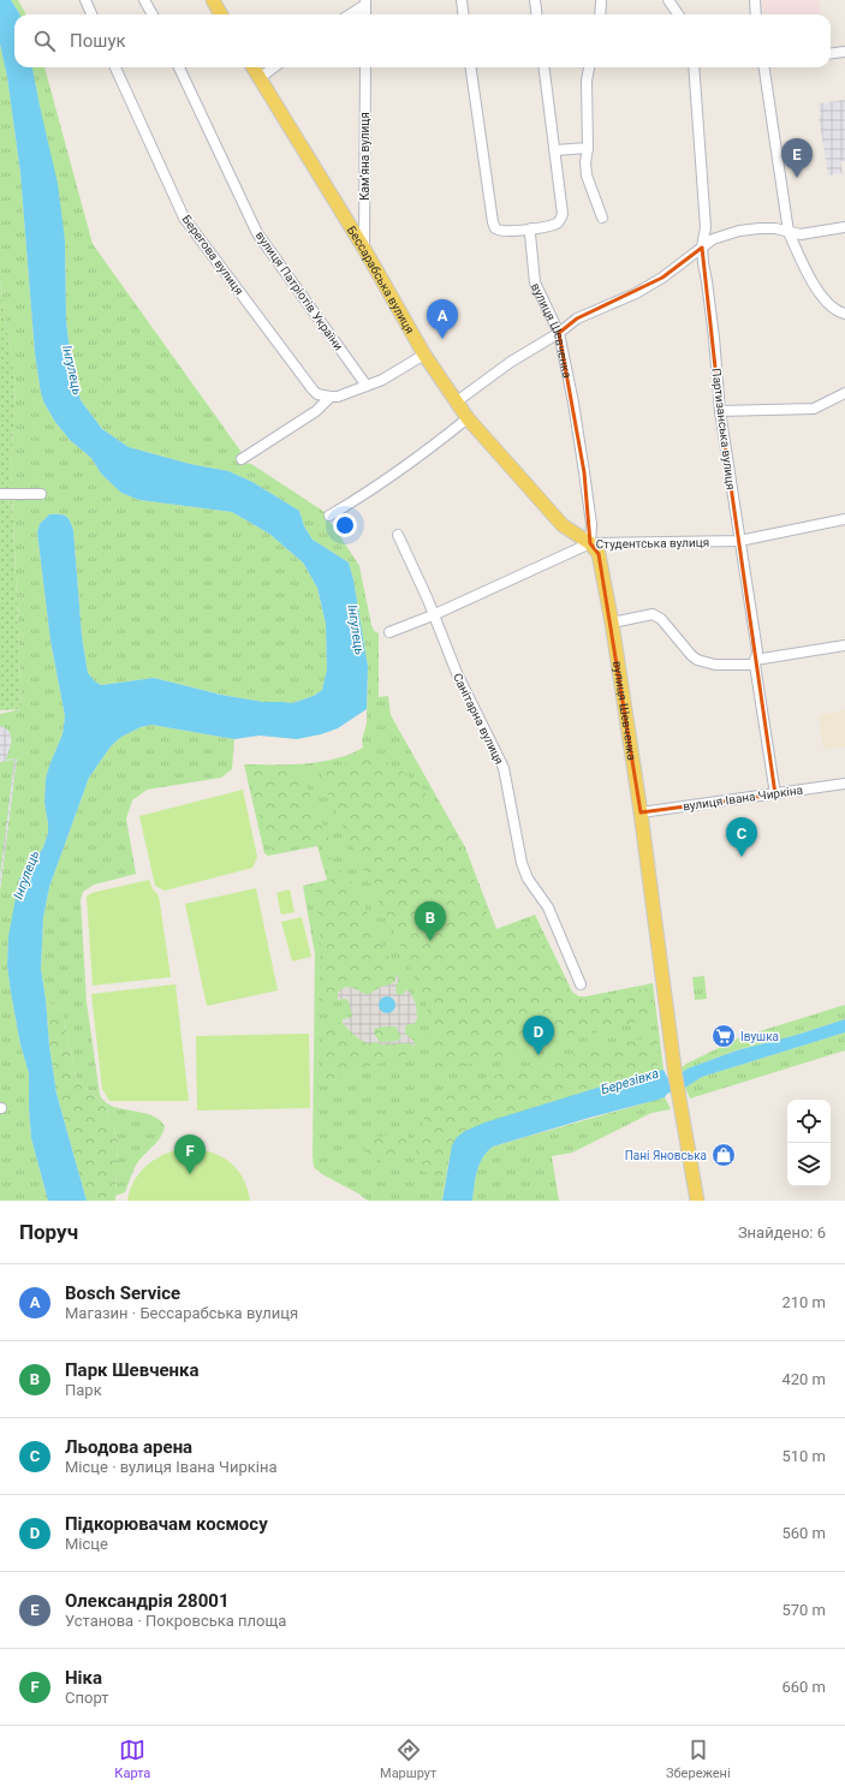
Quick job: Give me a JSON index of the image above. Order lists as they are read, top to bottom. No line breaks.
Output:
{"streets":{"main road":["Бессарабська вулиця","вулиця Шевченка"],"street":["Камʼяна вулиця","Берегова вулиця","вулиця Патріотів України","Партизанська вулиця","Студентська вулиця","Санітарна вулиця","вулиця Івана Чиркіна"]},"crossings":[["Камʼяна вулиця","Бессарабська вулиця"],["Бессарабська вулиця","вулиця Шевченка"],["Бессарабська вулиця","Студентська вулиця"],["вулиця Шевченка","Студентська вулиця"],["вулиця Шевченка","вулиця Івана Чиркіна"],["Партизанська вулиця","Студентська вулиця"],["Партизанська вулиця","вулиця Івана Чиркіна"],["Студентська вулиця","Санітарна вулиця"]],"water":["Інгулець","Березівка"],"places":{"supermarket":["Івушка"],"shop":["Пані Яновська"]},"page":{"search":"Пошук","pins":["E","A","C","B","D","F"],"heading":["Поруч","Знайдено: 6"],"list":[{"mark":"A","name":"Bosch Service","note":"Магазин · Бессарабська вулиця","value":"210 m"},{"mark":"B","name":"Парк Шевченка","note":"Парк","value":"420 m"},{"mark":"C","name":"Льодова арена","note":"Місце · вулиця Івана Чиркіна","value":"510 m"},{"mark":"D","name":"Підкорювачам космосу","note":"Місце","value":"560 m"},{"mark":"E","name":"Олександрія 28001","note":"Установа · Покровська площа","value":"570 m"},{"mark":"F","name":"Ніка","note":"Спорт","value":"660 m"}],"nav":["Карта","Маршрут","Збережені"]}}
